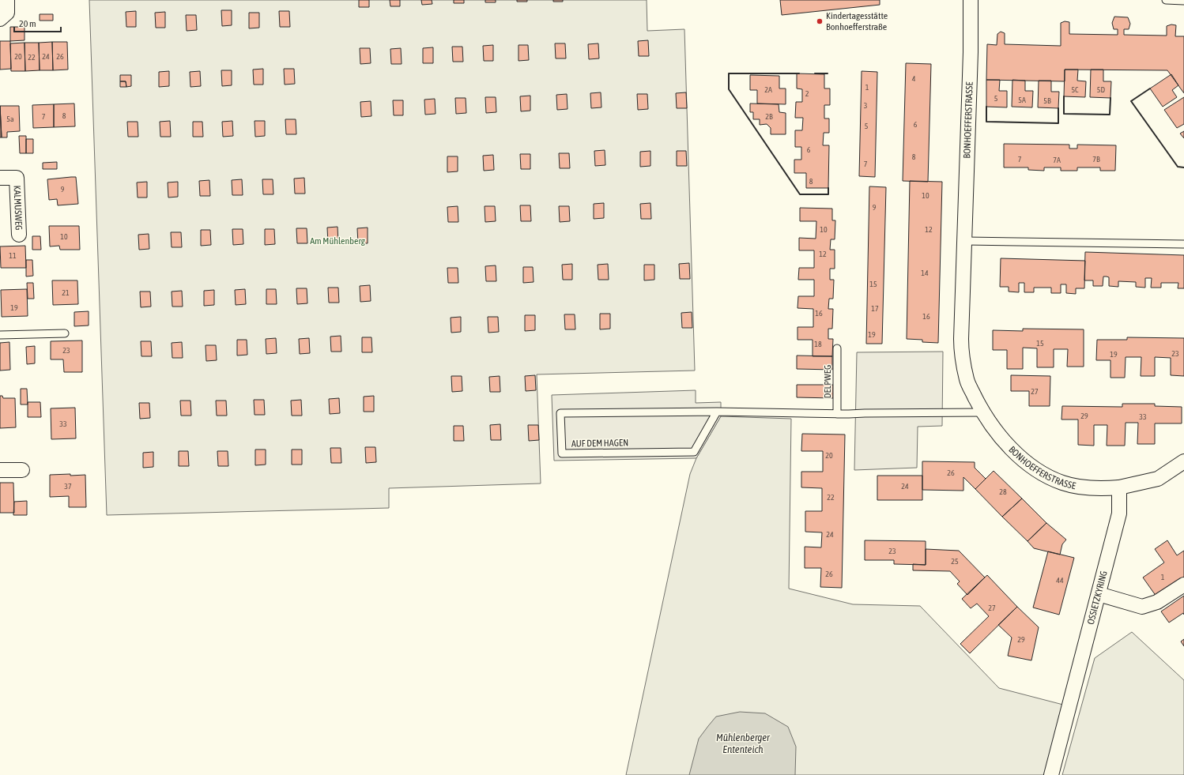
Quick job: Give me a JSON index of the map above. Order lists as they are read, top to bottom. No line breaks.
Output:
{"streets":{"street":["BONHOEFFERSTRASSE","KALMUSWEG","OSSIETZKYRING"],"lane":["DELPWEG","AUF DEM HAGEN"]},"crossings":[["BONHOEFFERSTRASSE","AUF DEM HAGEN"],["BONHOEFFERSTRASSE","OSSIETZKYRING"],["DELPWEG","AUF DEM HAGEN"]],"water":["Mühlenberger Ententeich"],"parks":["Am Mühlenberg"],"places":["Kindertagesstätte Bonhoefferstraße"],"house_numbers":["20","24","26","22","4","1","2A","5C","5D","2","5","5A","5B","3","8","7","2B","5a","6","5","6","8","7","7B","7A","7","8","9","10","9","10","12","10","12","11","14","15","21","19","17","16","16","19","15","18","23","23","19","27","29","33","33","20","26","37","24","28","22","24","23","25","26","1","44","27","29"],"scale_bar":"20 m"}
